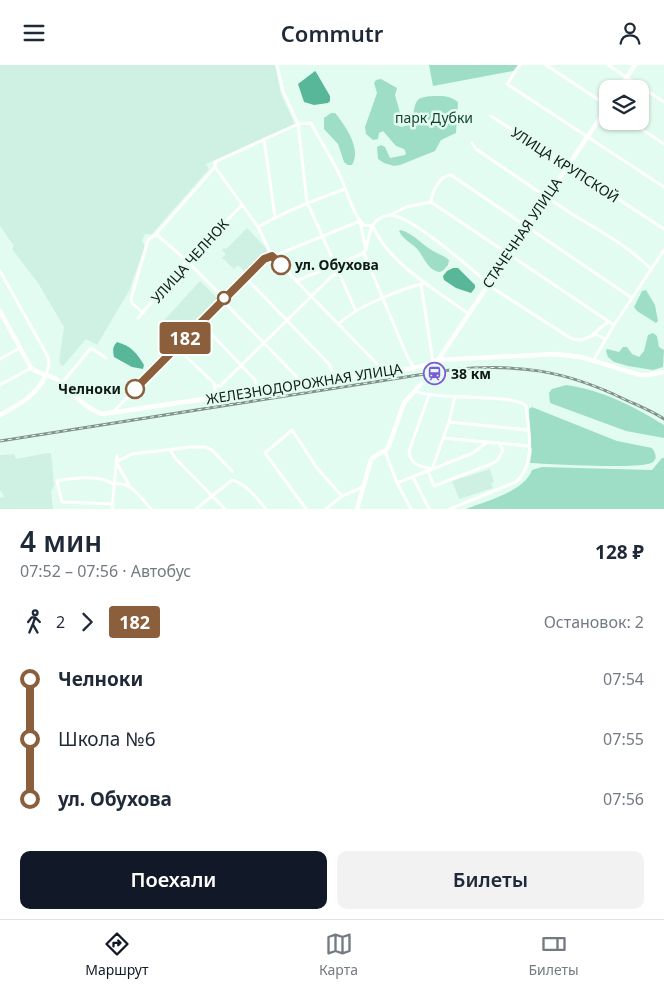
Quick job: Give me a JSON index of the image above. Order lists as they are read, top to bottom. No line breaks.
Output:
{"streets":{"street":["УЛИЦА КРУПСКОЙ","СТАЧЕЧНАЯ УЛИЦА","УЛИЦА ЧЕЛНОК","ЖЕЛЕЗНОДОРОЖНАЯ УЛИЦА"]},"crossings":[["УЛИЦА КРУПСКОЙ","СТАЧЕЧНАЯ УЛИЦА"],["СТАЧЕЧНАЯ УЛИЦА","ЖЕЛЕЗНОДОРОЖНАЯ УЛИЦА"]],"parks":["парк Дубки"],"places":{"other":["ул. Обухова","Челноки"],"station":["38 км"]},"lines":["bus line 182"],"page":{"header":"Commutr","on_map":"182","heading":["4 мин","07:52 – 07:56 · Автобус","128 ₽"],"legs":["2","182","Остановок: 2"],"list":[{"name":"Челноки","value":"07:54"},{"name":"Школа №6","value":"07:55"},{"name":"ул. Обухова","value":"07:56"}],"buttons":["Поехали","Билеты"],"tabs":["Маршрут","Карта","Билеты"]}}
